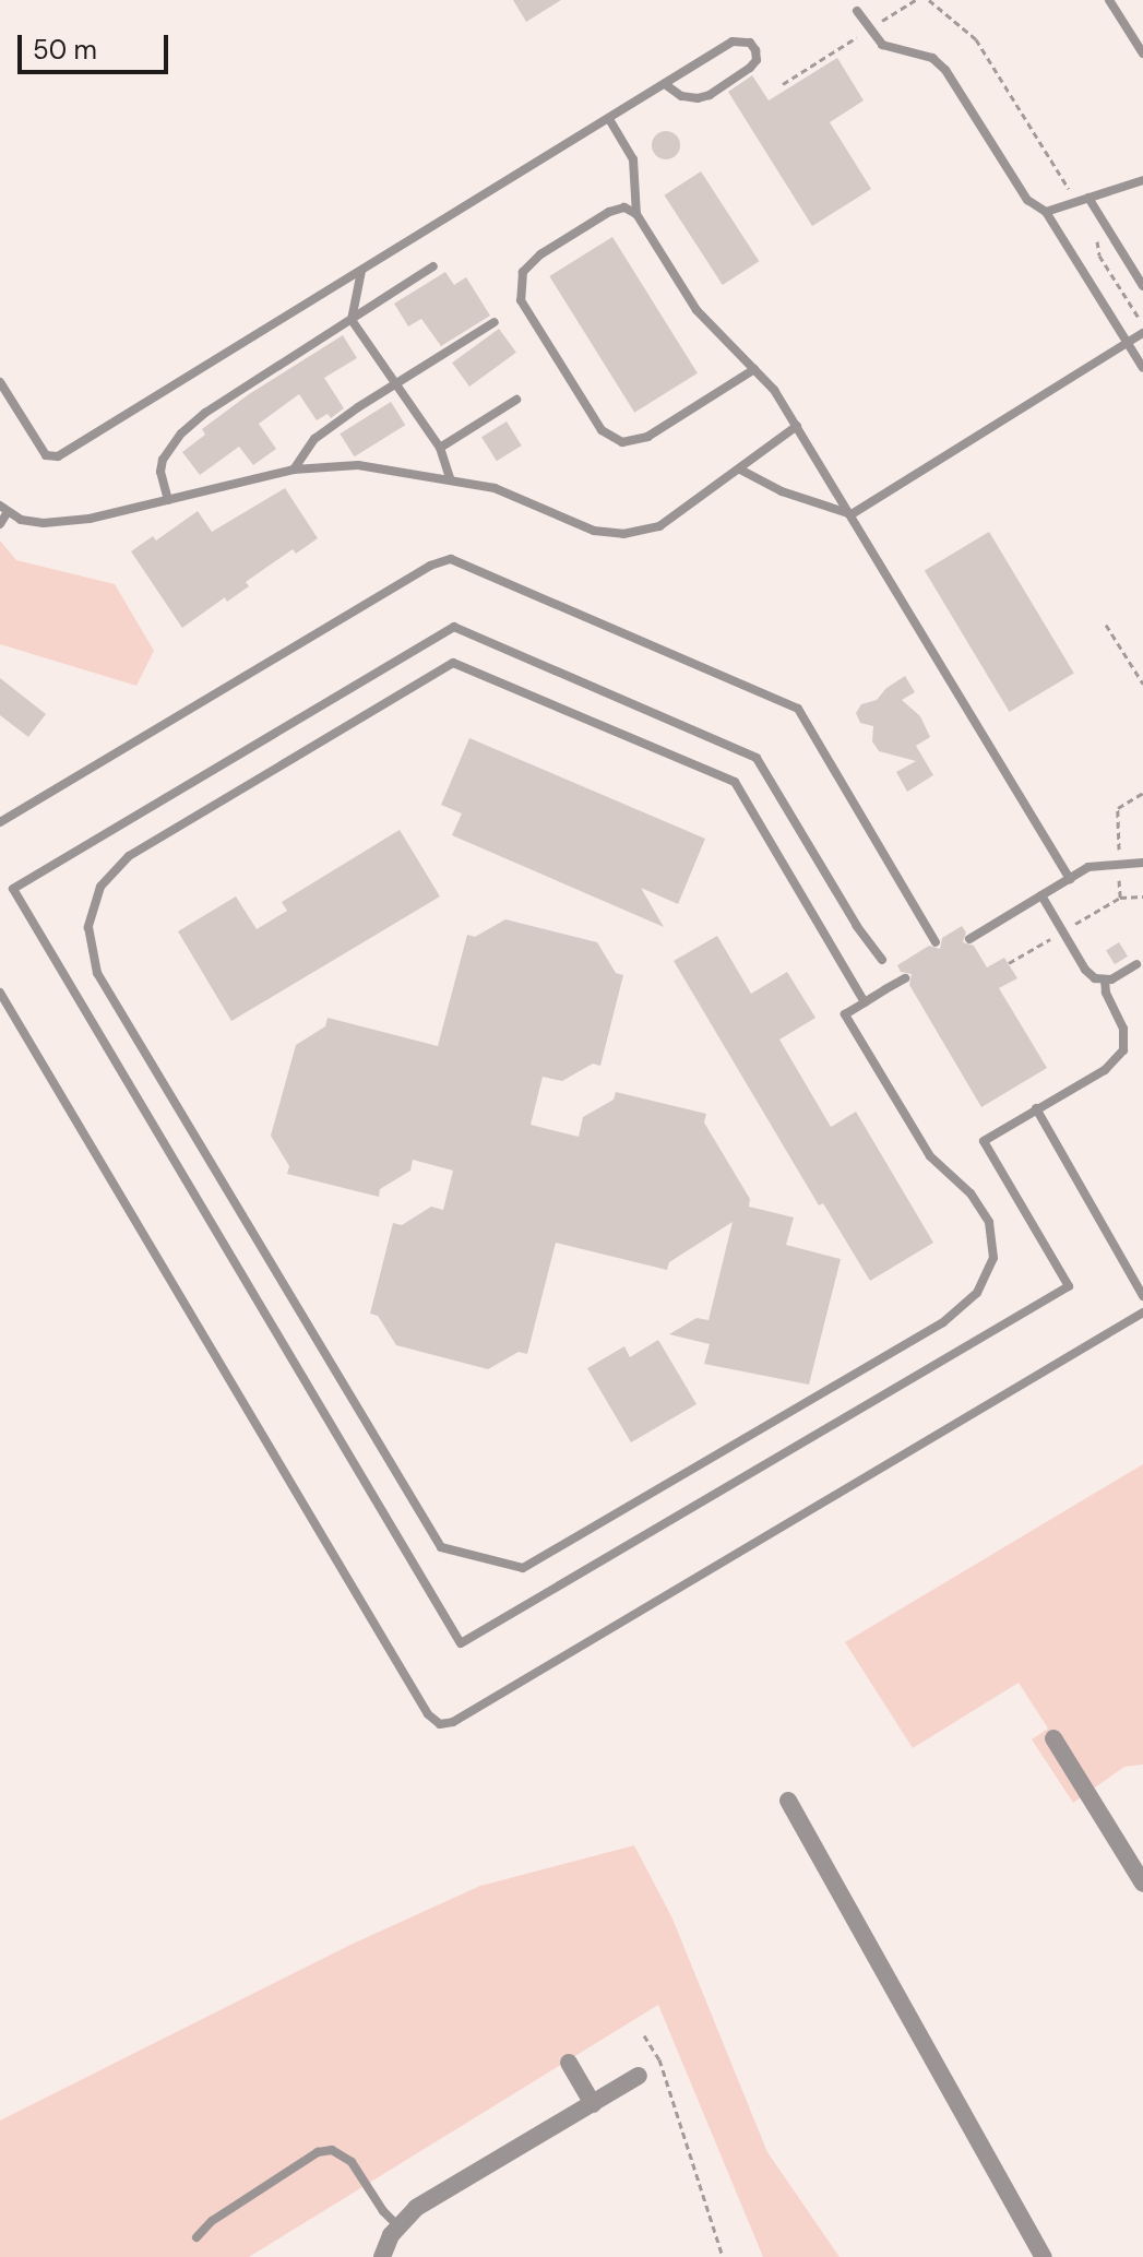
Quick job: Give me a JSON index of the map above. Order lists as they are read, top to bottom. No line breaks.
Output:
{"scale_bar":"50 m"}
